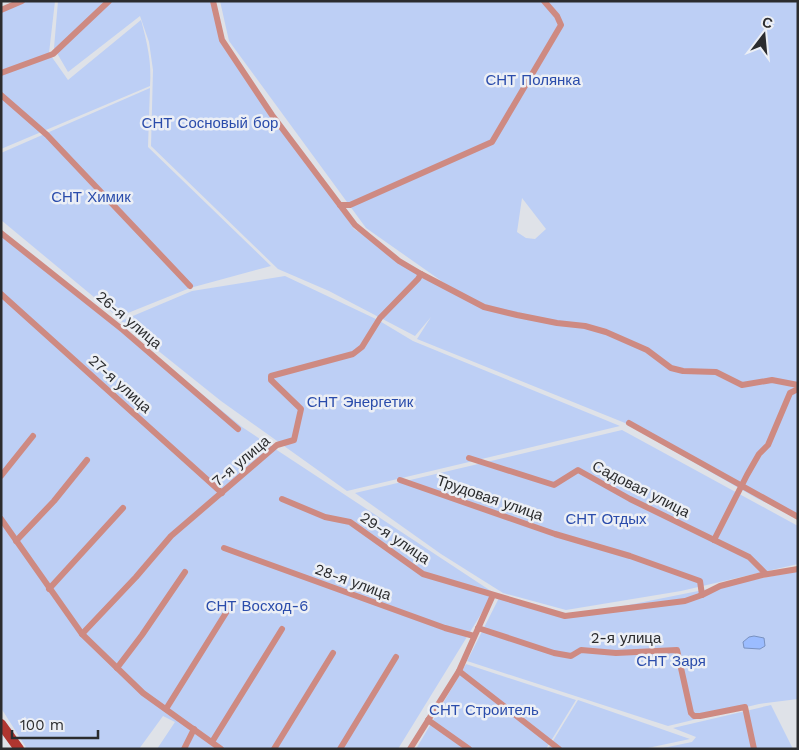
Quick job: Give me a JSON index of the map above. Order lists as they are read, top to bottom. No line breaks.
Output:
{"streets":{"street":["26-я улица","27-я улица","7-я улица","Садовая улица","Трудовая улица","29-я улица","28-я улица","2-я улица"]},"crossings":[["27-я улица","7-я улица"],["Садовая улица","29-я улица"],["Трудовая улица","29-я улица"]],"parks":["СНТ Полянка","СНТ Сосновый бор","СНТ Химик","СНТ Энергетик","СНТ Отдых","СНТ Восход-6","СНТ Заря","СНТ Строитель"],"scale_bar":"100 m","north":"top"}
